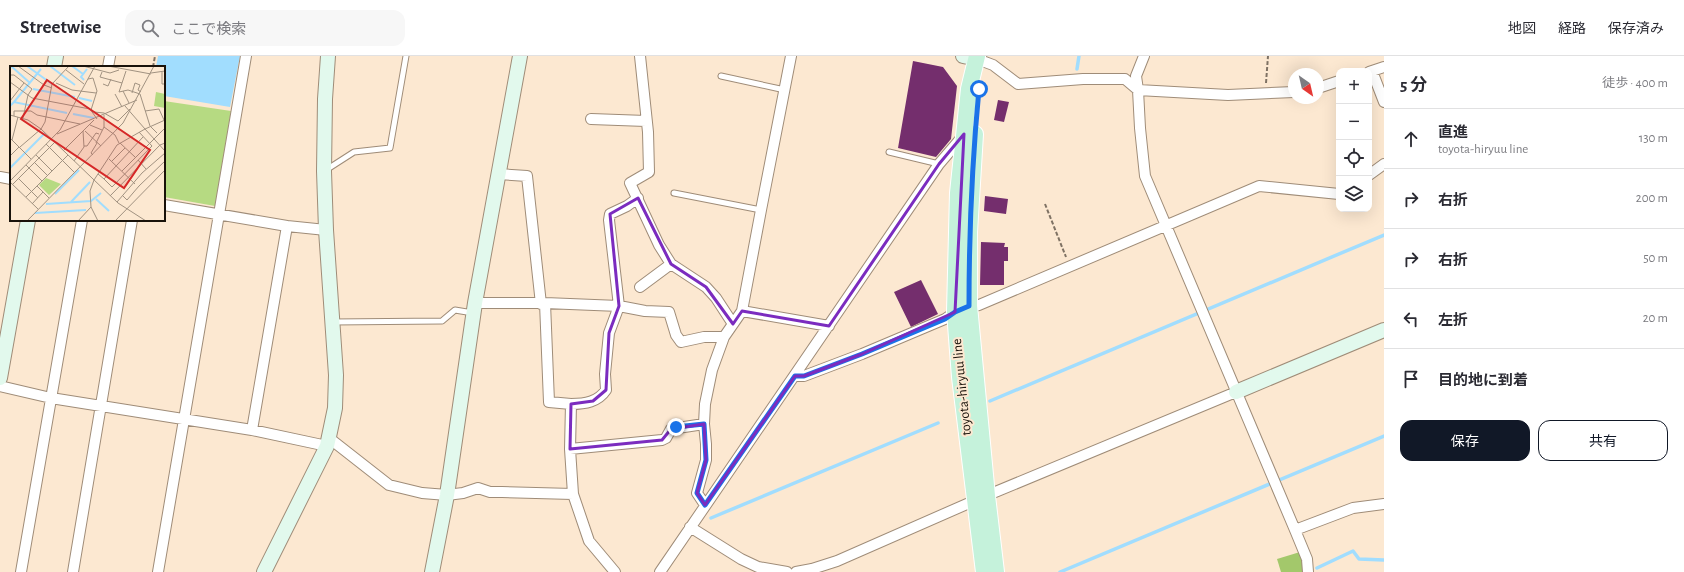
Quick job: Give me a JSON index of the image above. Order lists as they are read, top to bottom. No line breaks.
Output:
{"streets":{"main road":["toyota-hiryuu line"]},"north":"bottom right","page":{"header":"Streetwise","search":"ここで検索","nav":["地図","経路","保存済み"],"heading":["5 分","徒歩 · 400 m"],"map_buttons":["+","−"],"list":[["直進","toyota-hiryuu line","130 m"],["右折","200 m"],["右折","50 m"],["左折","20 m"],"目的地に到着"],"buttons":["保存","共有"]}}
